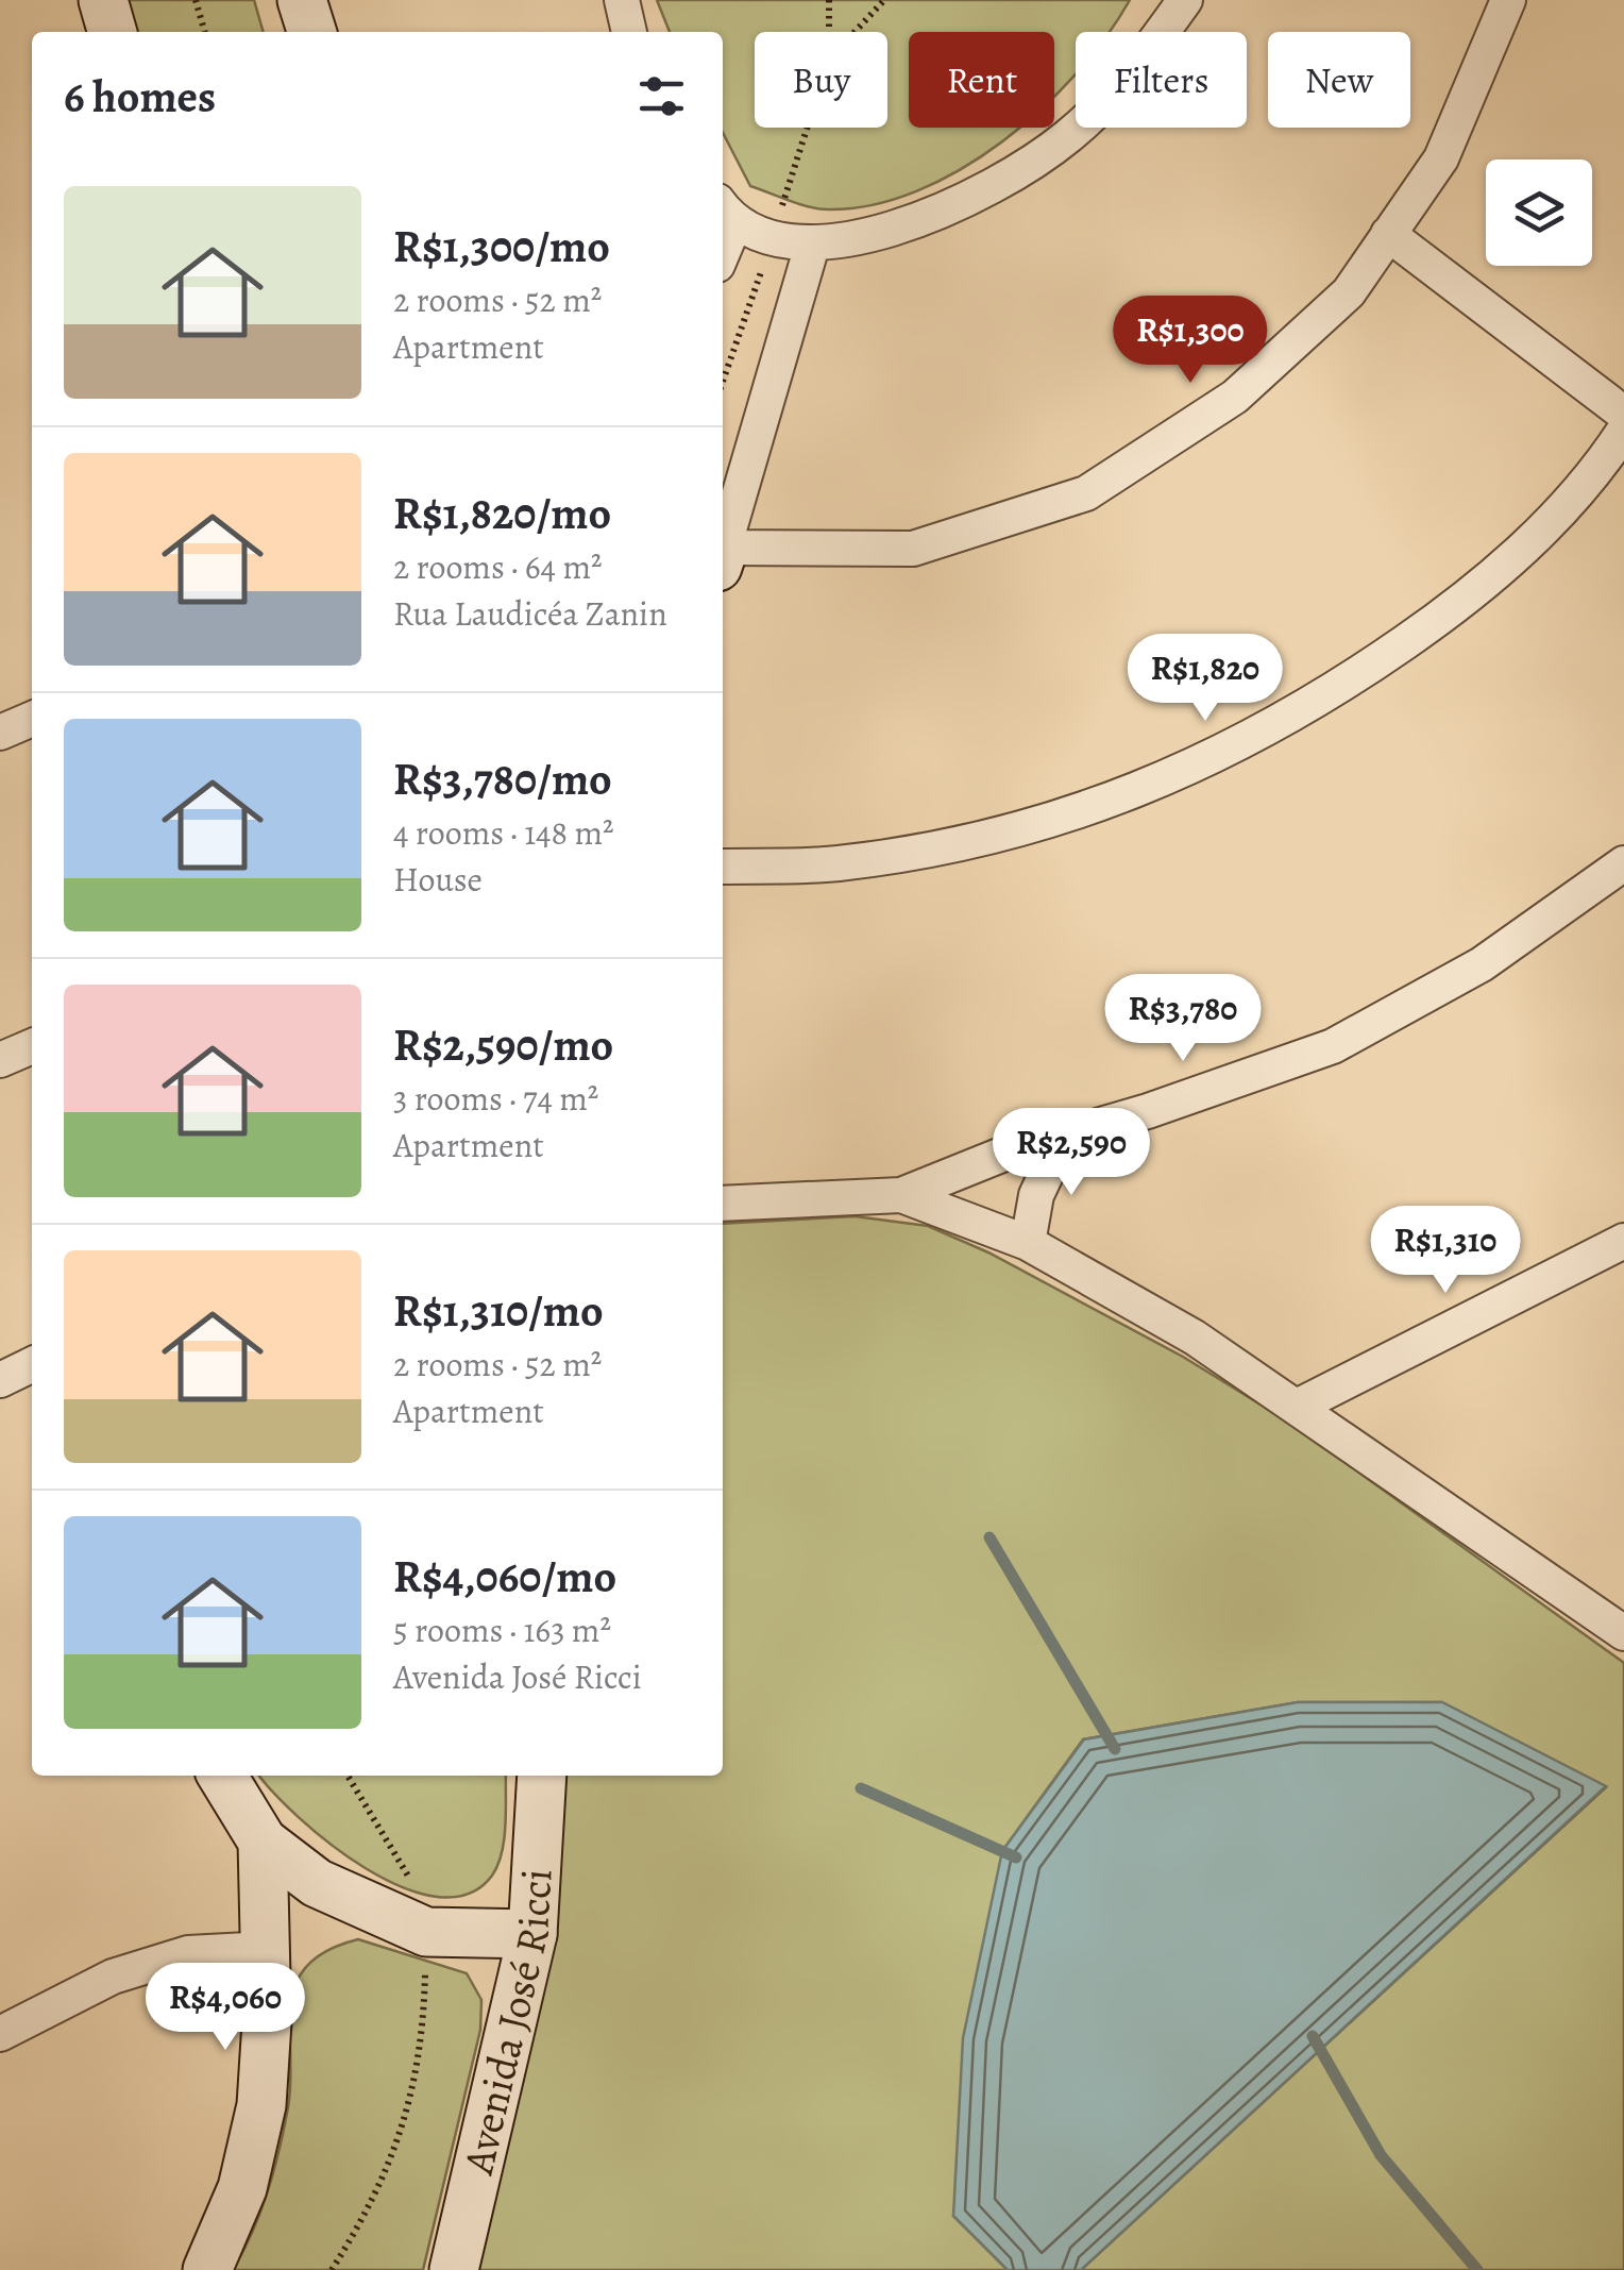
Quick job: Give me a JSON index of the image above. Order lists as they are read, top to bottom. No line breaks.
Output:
{"streets":{"street":["Avenida José Ricci"]},"page":{"chip":["Buy","Rent","Filters","New"],"heading":"6 homes","list":[{"name":"R$1,300/mo","note":"2 rooms · 52 m² · Apartment"},{"name":"R$1,820/mo","note":"2 rooms · 64 m² · Rua Laudicéa Zanin"},{"name":"R$3,780/mo","note":"4 rooms · 148 m² · House"},{"name":"R$2,590/mo","note":"3 rooms · 74 m² · Apartment"},{"name":"R$1,310/mo","note":"2 rooms · 52 m² · Apartment"},{"name":"R$4,060/mo","note":"5 rooms · 163 m² · Avenida José Ricci"}],"price":["R$1,300","R$1,820","R$3,780","R$2,590","R$1,310","R$4,060"]}}
